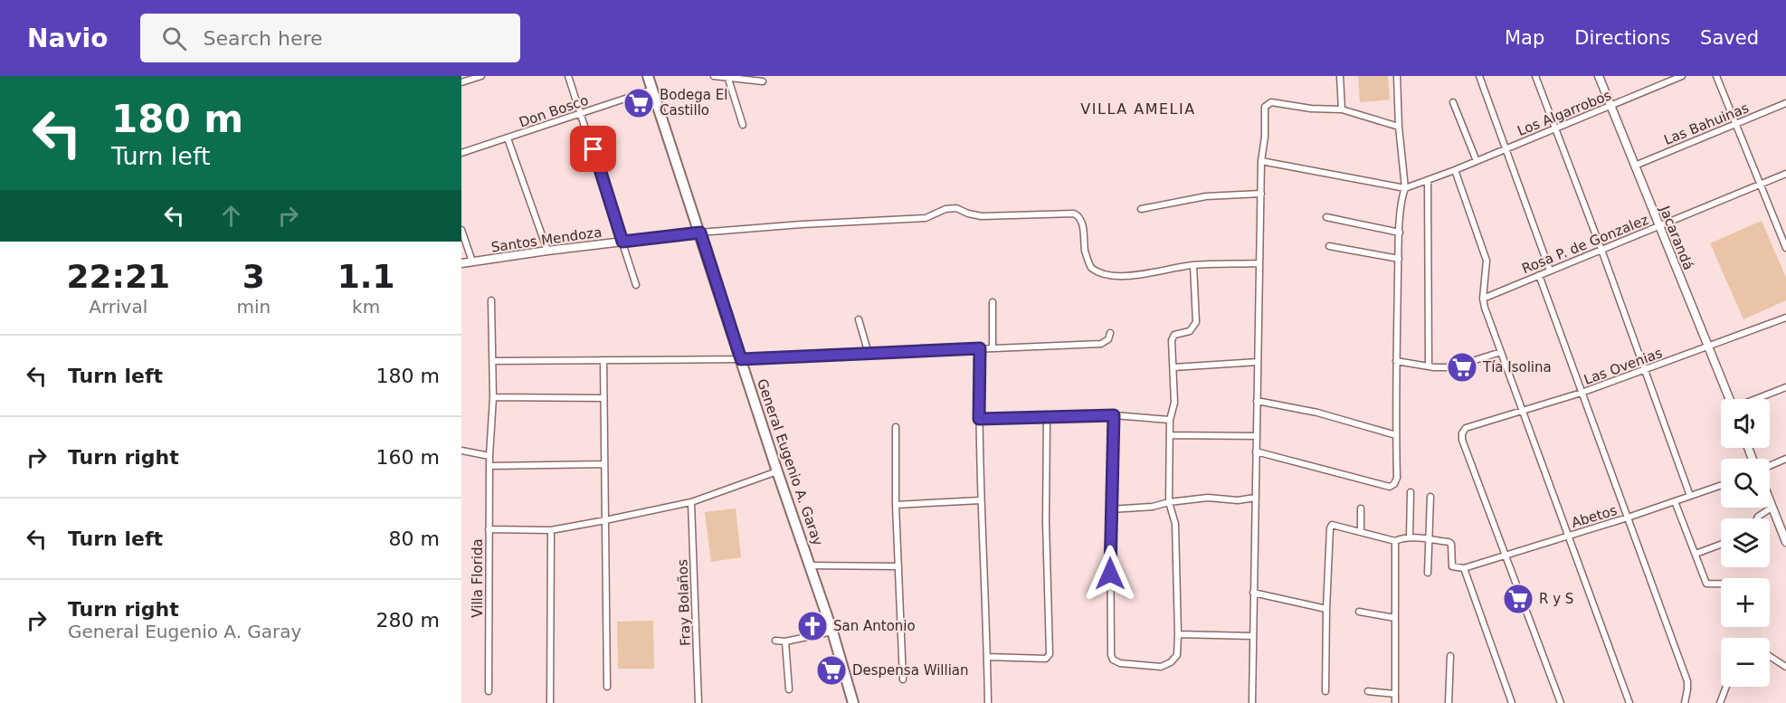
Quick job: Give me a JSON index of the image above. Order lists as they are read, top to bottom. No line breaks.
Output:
{"streets":{"main road":["General Eugenio A. Garay"],"street":["Don Bosco","Los Algarrobos","Las Bahuinas","Jacarandá","Santos Mendoza","Rosa P. de Gonzalez","Las Ovenias","Abetos","Villa Florida","Fray Bolaños"]},"crossings":[["Don Bosco","General Eugenio A. Garay"],["Los Algarrobos","Jacarandá"],["Las Bahuinas","Jacarandá"],["Jacarandá","Rosa P. de Gonzalez"],["Jacarandá","Las Ovenias"],["Santos Mendoza","General Eugenio A. Garay"],["Las Ovenias","Abetos"]],"districts":["VILLA AMELIA"],"places":{"supermarket":["Bodega El Castillo","Tía Isolina","R y S","Despensa Willian"],"church":["San Antonio"]},"page":{"header":"Navio","search":"Search here","nav":["Map","Directions","Saved"],"turn":["180 m","Turn left"],"eta":["22:21","Arrival","3","min","1.1","km"],"list":[{"name":"Turn left","value":"180 m"},{"name":"Turn right","value":"160 m"},{"name":"Turn left","value":"80 m"},{"name":"Turn right","note":"General Eugenio A. Garay","value":"280 m"}],"map_buttons":["+","−"]}}
